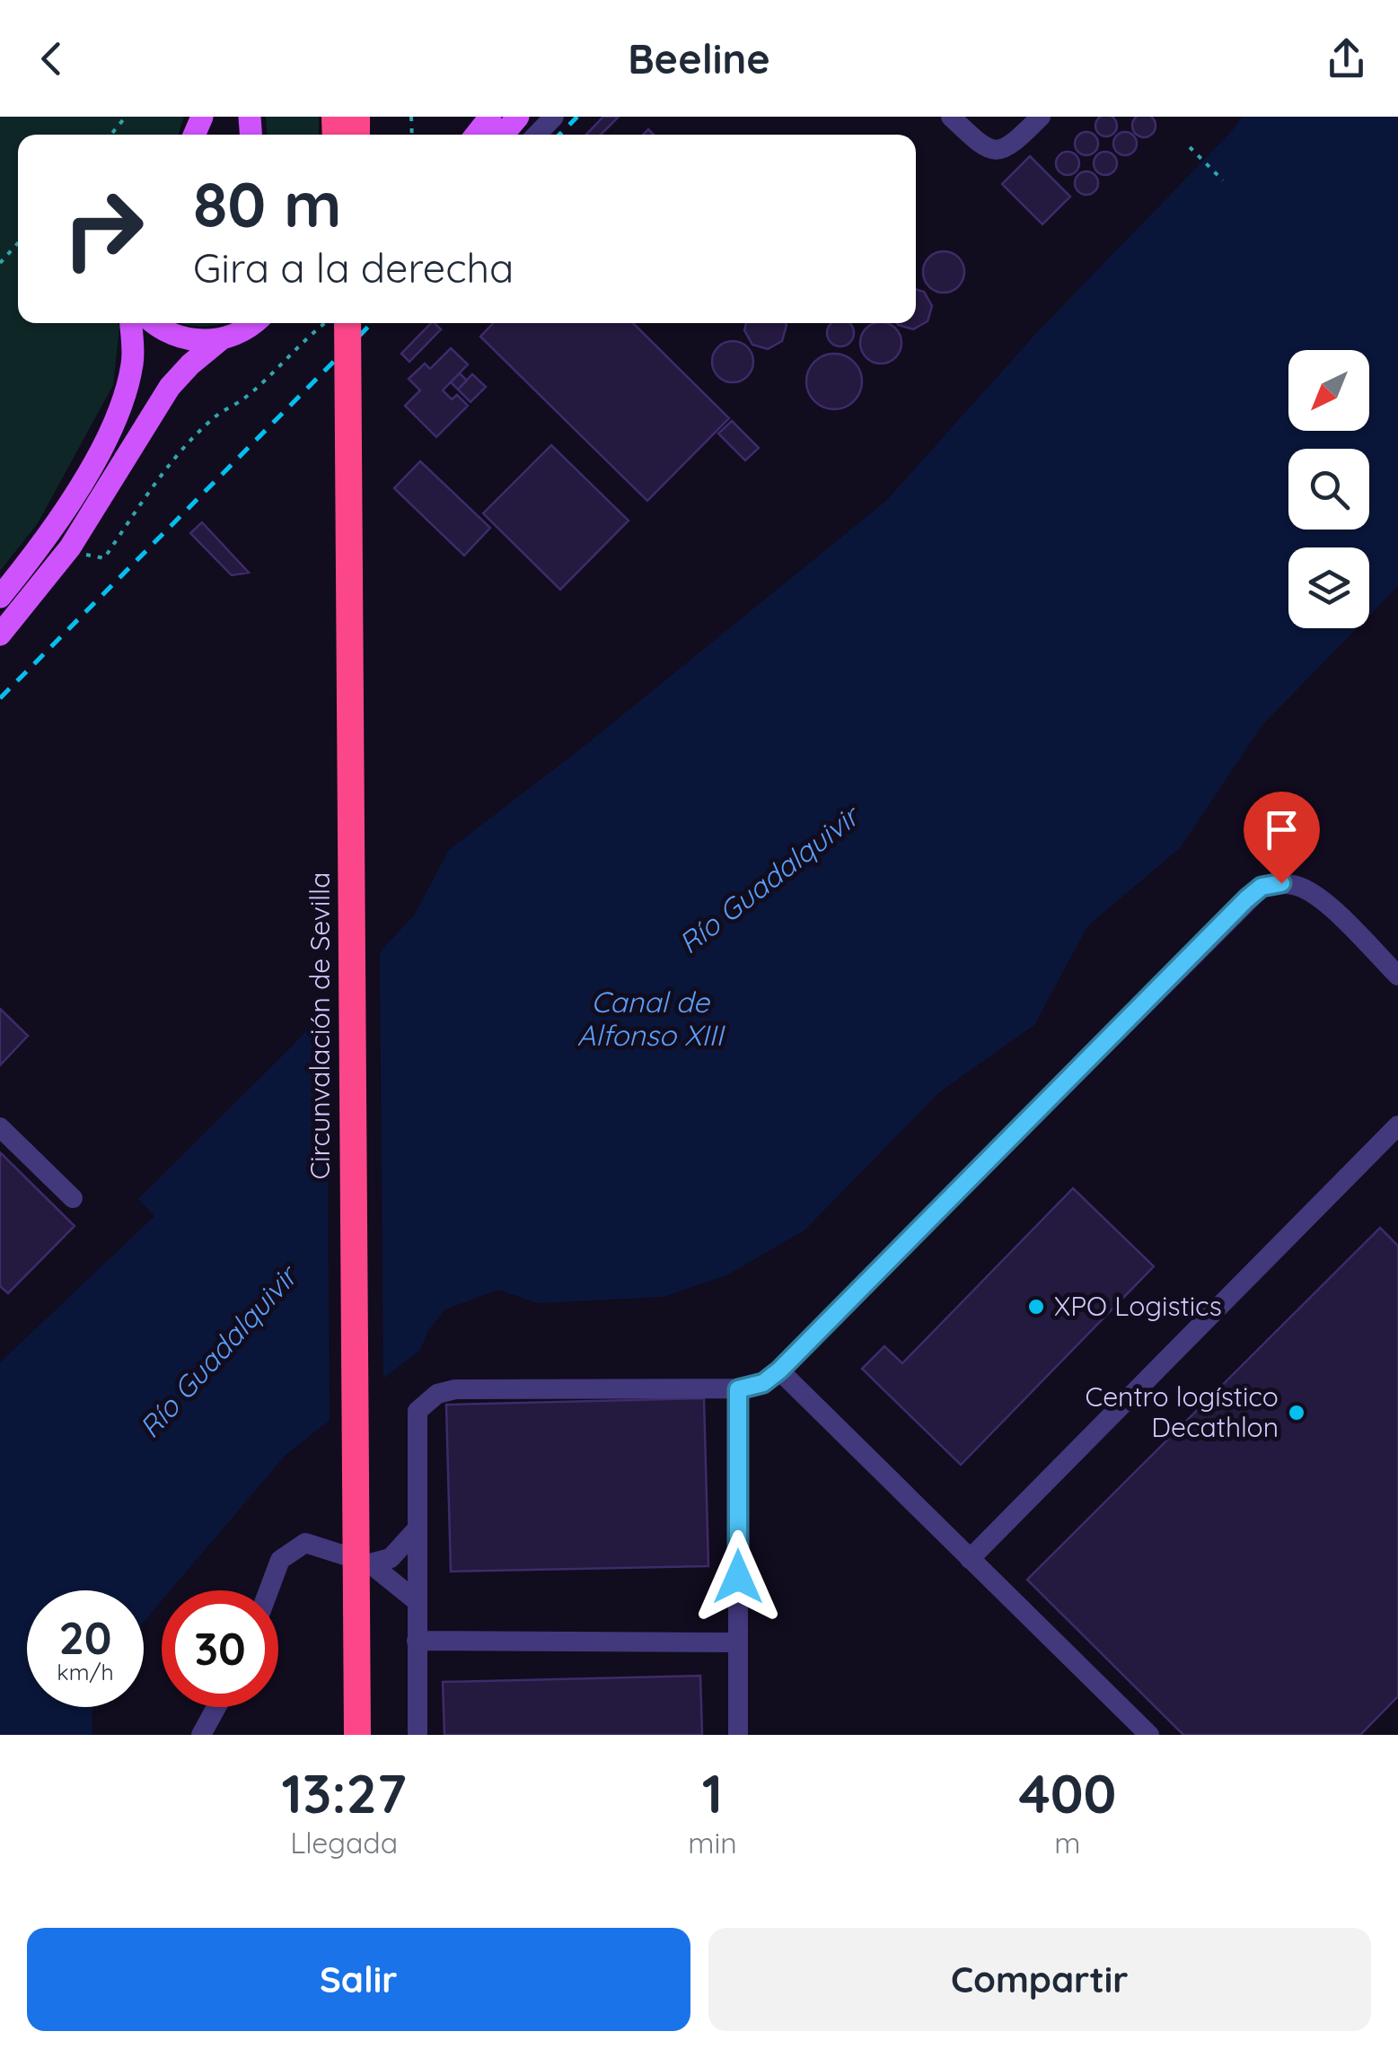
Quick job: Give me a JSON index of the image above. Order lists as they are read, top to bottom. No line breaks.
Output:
{"streets":{"highway":["Circunvalación de Sevilla"]},"water":["Río Guadalquivir","Canal de Alfonso XIII"],"places":["XPO Logistics","Centro logístico Decathlon"],"north":"bottom left","page":{"header":"Beeline","turn":["80 m","Gira a la derecha"],"speed":"20 km/h","limit":"30","eta":["13:27","Llegada","1","min","400","m"],"buttons":["Salir","Compartir"]}}
